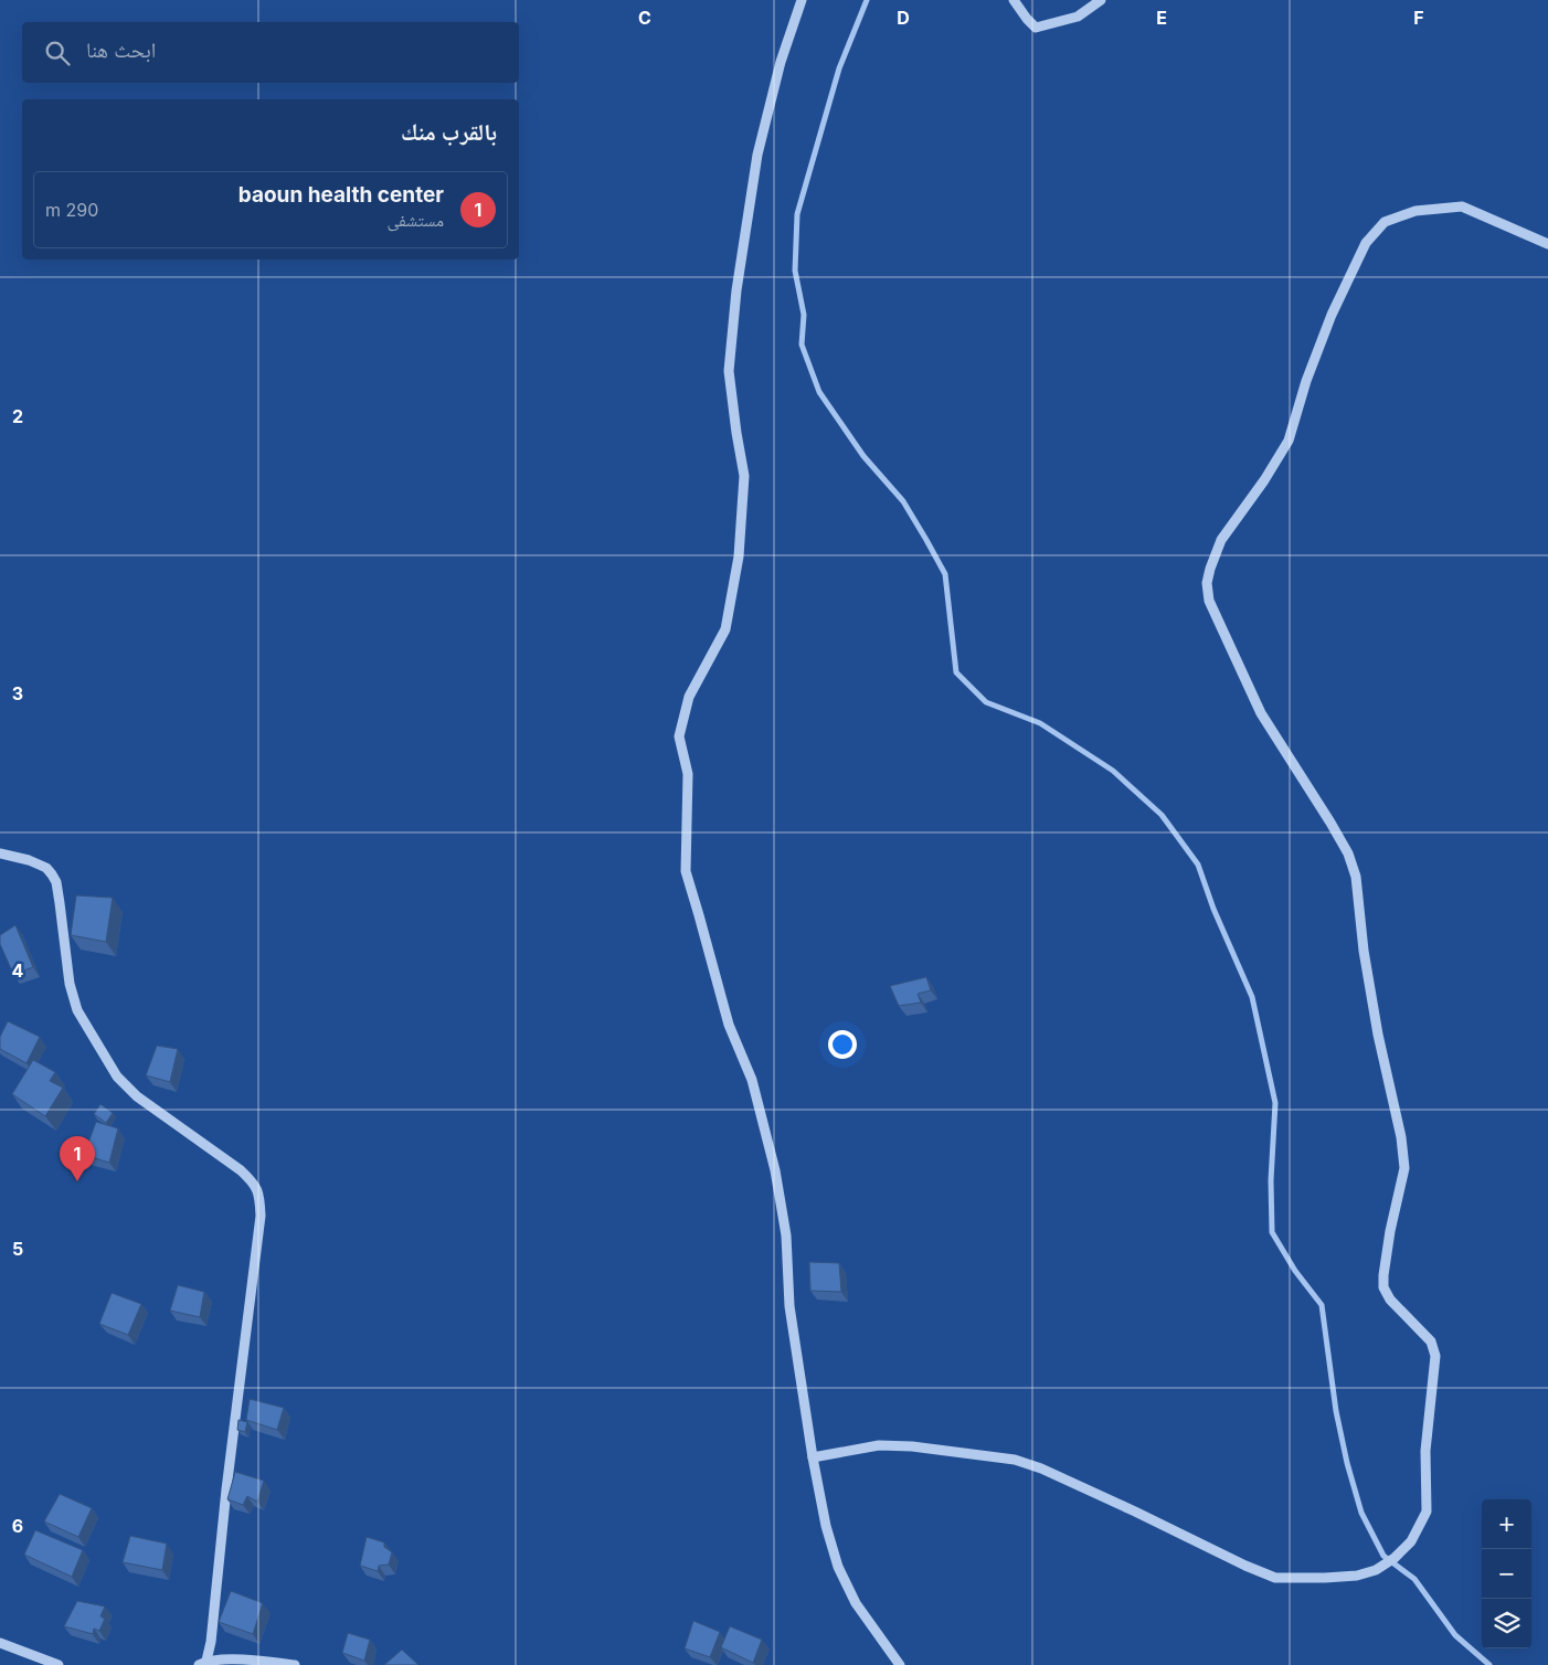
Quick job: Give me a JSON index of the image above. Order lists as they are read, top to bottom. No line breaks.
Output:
{"page":{"search":"ابحث هنا","heading":"بالقرب منك","list":[{"mark":"1","name":"baoun health center","note":"مستشفى","value":"290 m"}],"pins":"1","map_buttons":["+","−"]},"grid":{"columns":["C","D","E","F"],"rows":["2","3","4","5","6"]}}
